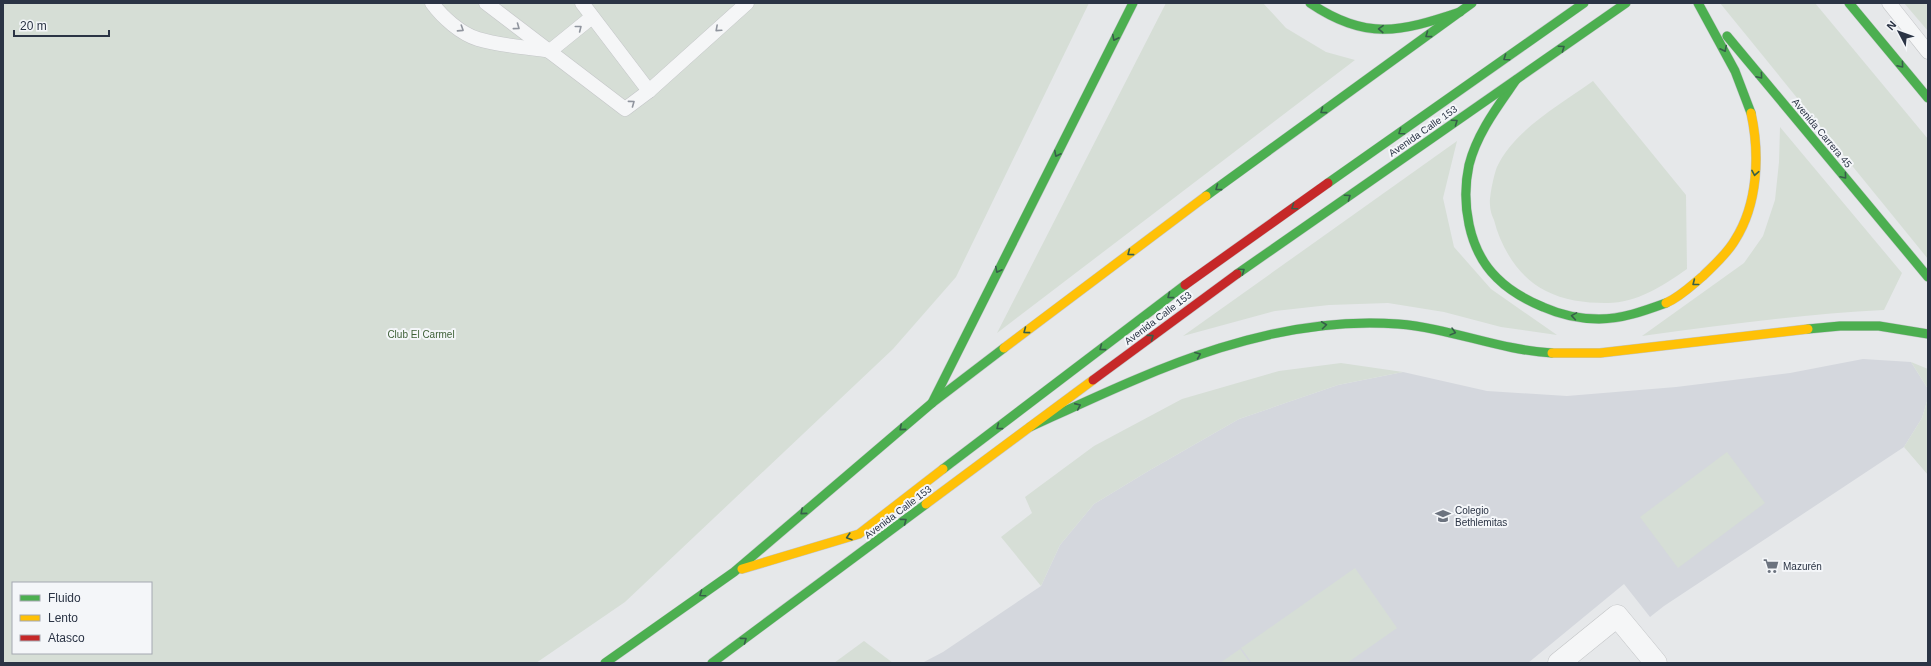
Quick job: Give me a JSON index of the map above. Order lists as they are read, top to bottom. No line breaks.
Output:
{"streets":{"main road":["Avenida Calle 153","Avenida Carrera 45"]},"one_way":["Avenida Carrera 45"],"parks":["Club El Carmel"],"places":{"school or university":["Colegio Bethlemitas"],"supermarket":["Mazurén"]},"legend":["Fluido","Lento","Atasco"],"scale_bar":"20 m","north":"top left"}
